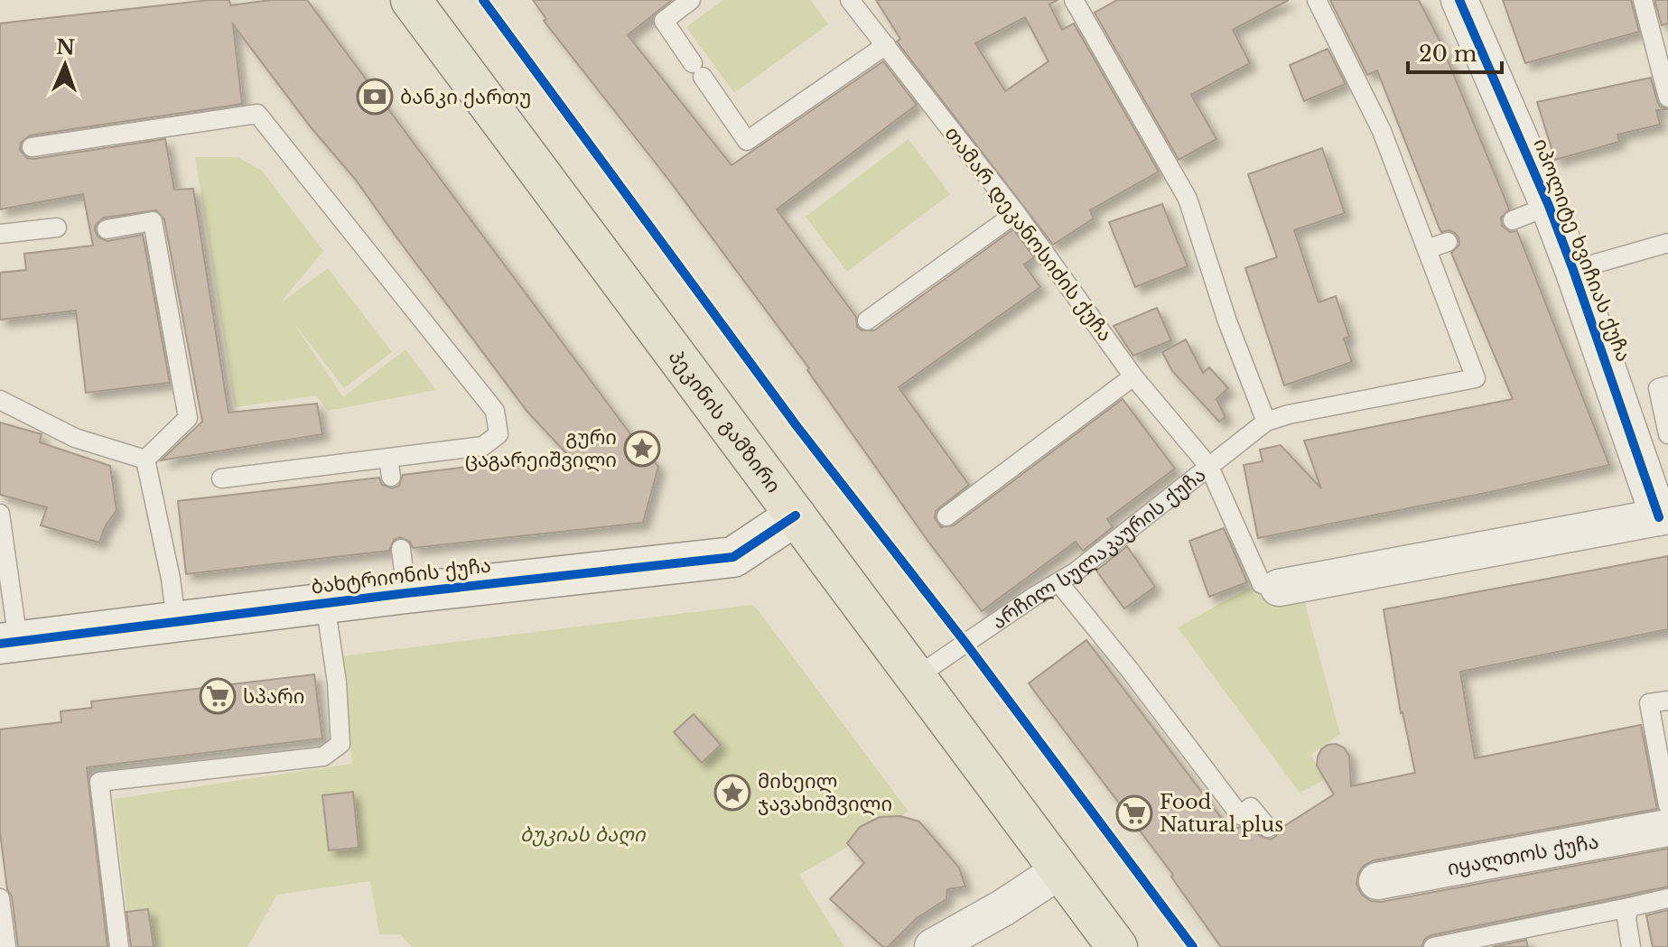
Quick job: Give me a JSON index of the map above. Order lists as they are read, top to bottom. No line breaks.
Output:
{"streets":{"main road":["პეკინის გამზირი"],"street":["იპოლიტე ხვიჩიას ქუჩა","არჩილ სულაკაურის ქუჩა","ბახტრიონის ქუჩა","იყალთოს ქუჩა"],"lane":["თამარ დეკანოსიძის ქუჩა"]},"crossings":[["თამარ დეკანოსიძის ქუჩა","არჩილ სულაკაურის ქუჩა"],["იპოლიტე ხვიჩიას ქუჩა","არჩილ სულაკაურის ქუჩა"],["პეკინის გამზირი","არჩილ სულაკაურის ქუჩა"],["პეკინის გამზირი","ბახტრიონის ქუჩა"]],"parks":["ბუკიას ბაღი"],"places":{"bank":["ბანკი ქართუ"],"place":["გური ცაგარეიშვილი","მიხეილ ჯავახიშვილი"],"supermarket":["სპარი","Food Natural plus"]},"scale_bar":"20 m","north":"top"}
